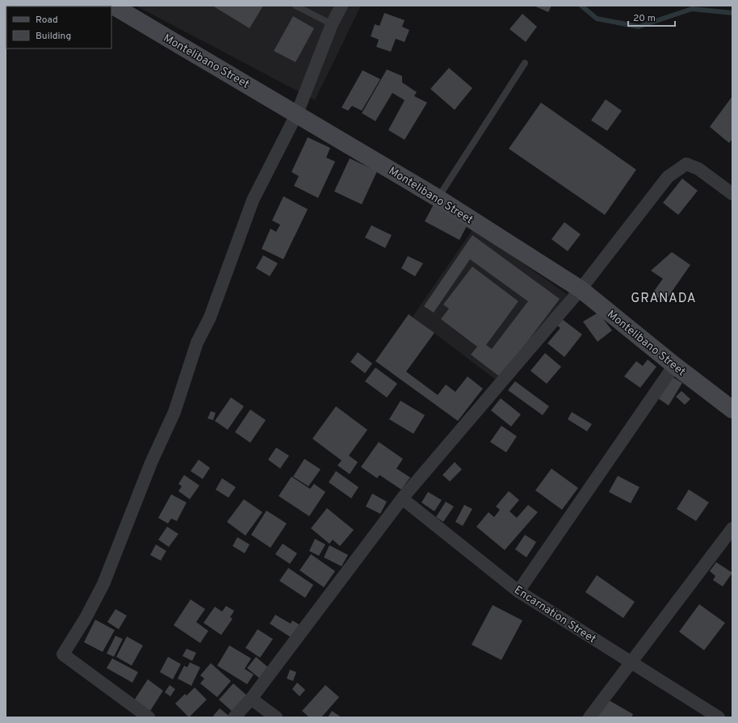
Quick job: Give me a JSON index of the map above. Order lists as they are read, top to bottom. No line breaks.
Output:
{"streets":{"main road":["Montelibano Street"],"street":["Encarnation Street"]},"districts":["GRANADA"],"legend":["Road","Building"],"scale_bar":"20 m"}
